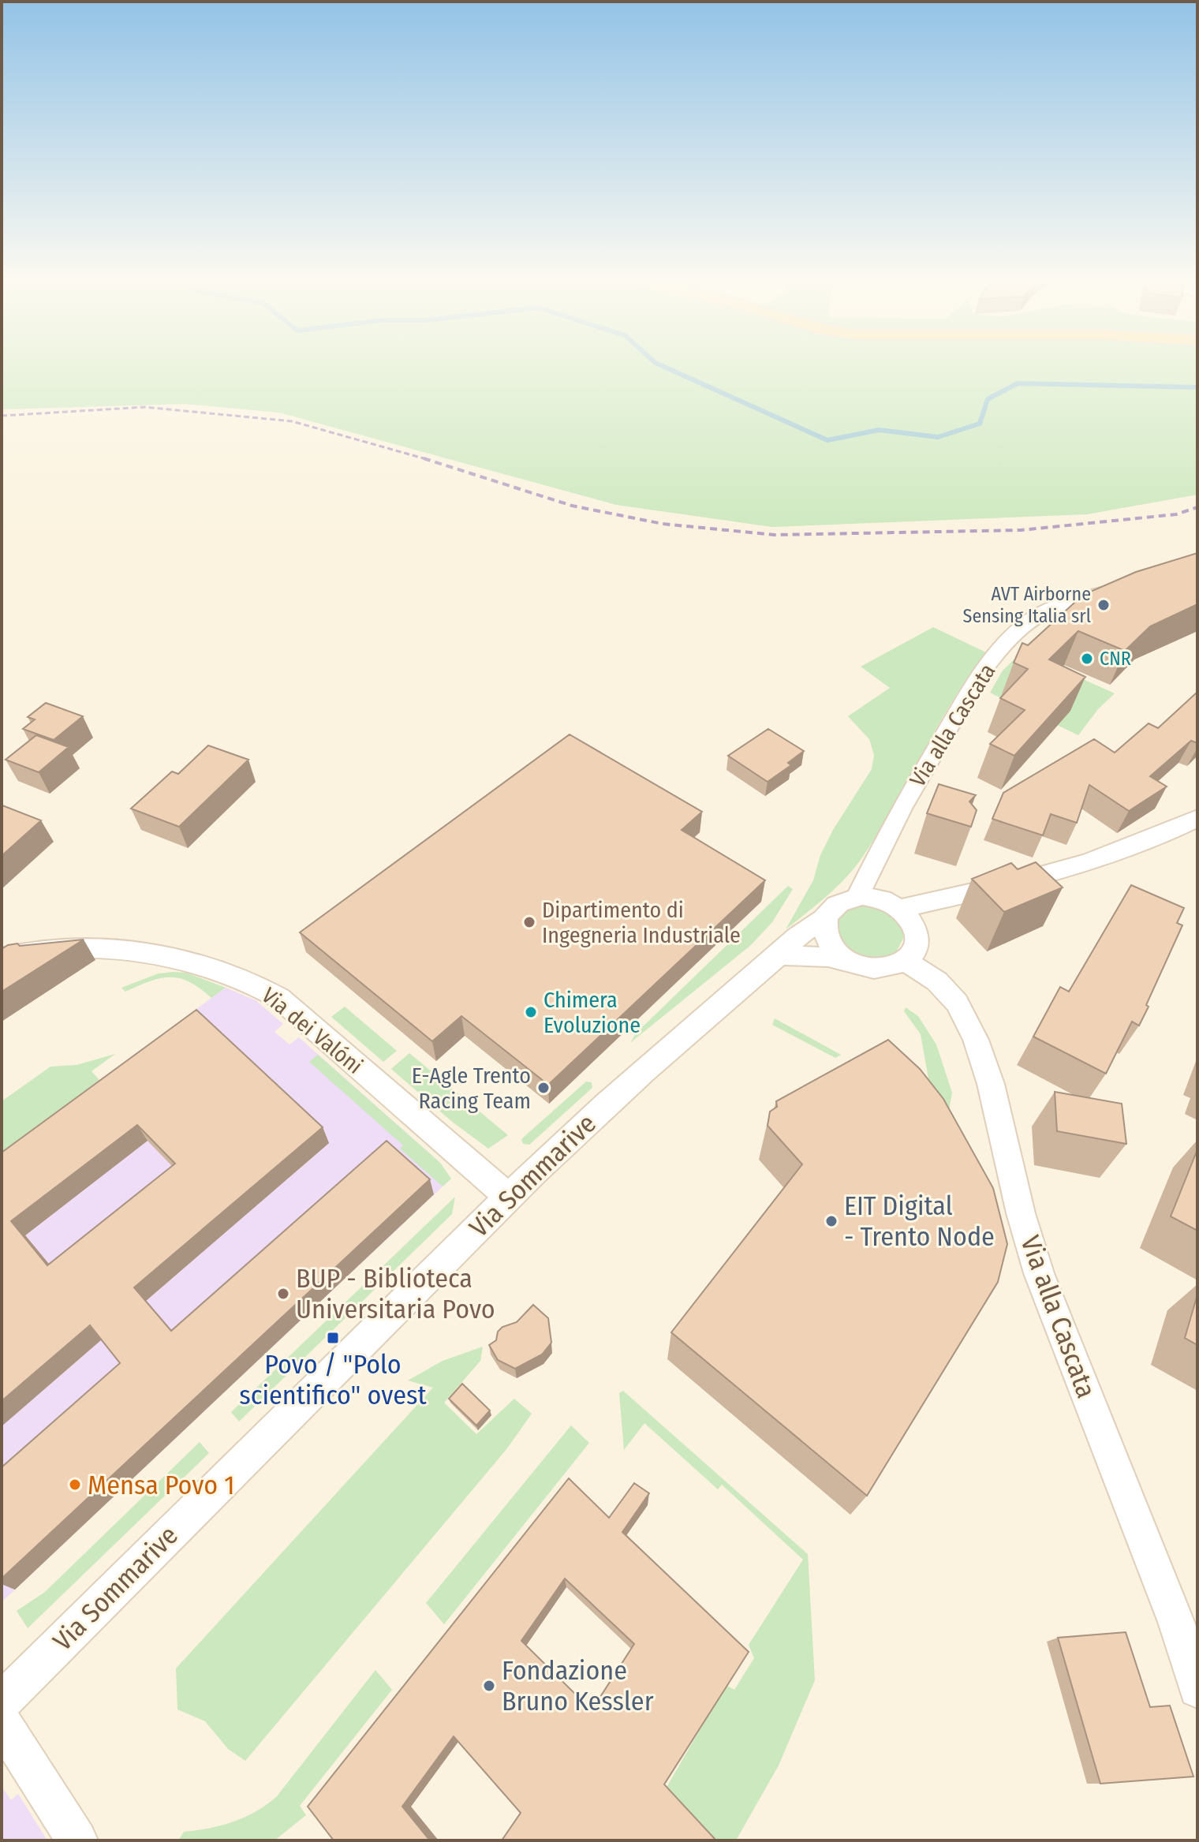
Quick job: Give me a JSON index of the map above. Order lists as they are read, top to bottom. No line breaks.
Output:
{"streets":{"street":["Via alla Cascata","Via dei Valóni","Via Sommarive"]},"crossings":[["Via alla Cascata","Via Sommarive"],["Via dei Valóni","Via Sommarive"]],"places":{"other":["AVT Airborne Sensing Italia srl","CNR","Dipartimento di Ingegneria Industriale","Chimera Evoluzione","E-Agle Trento Racing Team","EIT Digital - Trento Node","BUP - Biblioteca Universitaria Povo","Mensa Povo 1","Fondazione Bruno Kessler"],"transit":["Povo / \"Polo scientifico\" ovest"]}}
